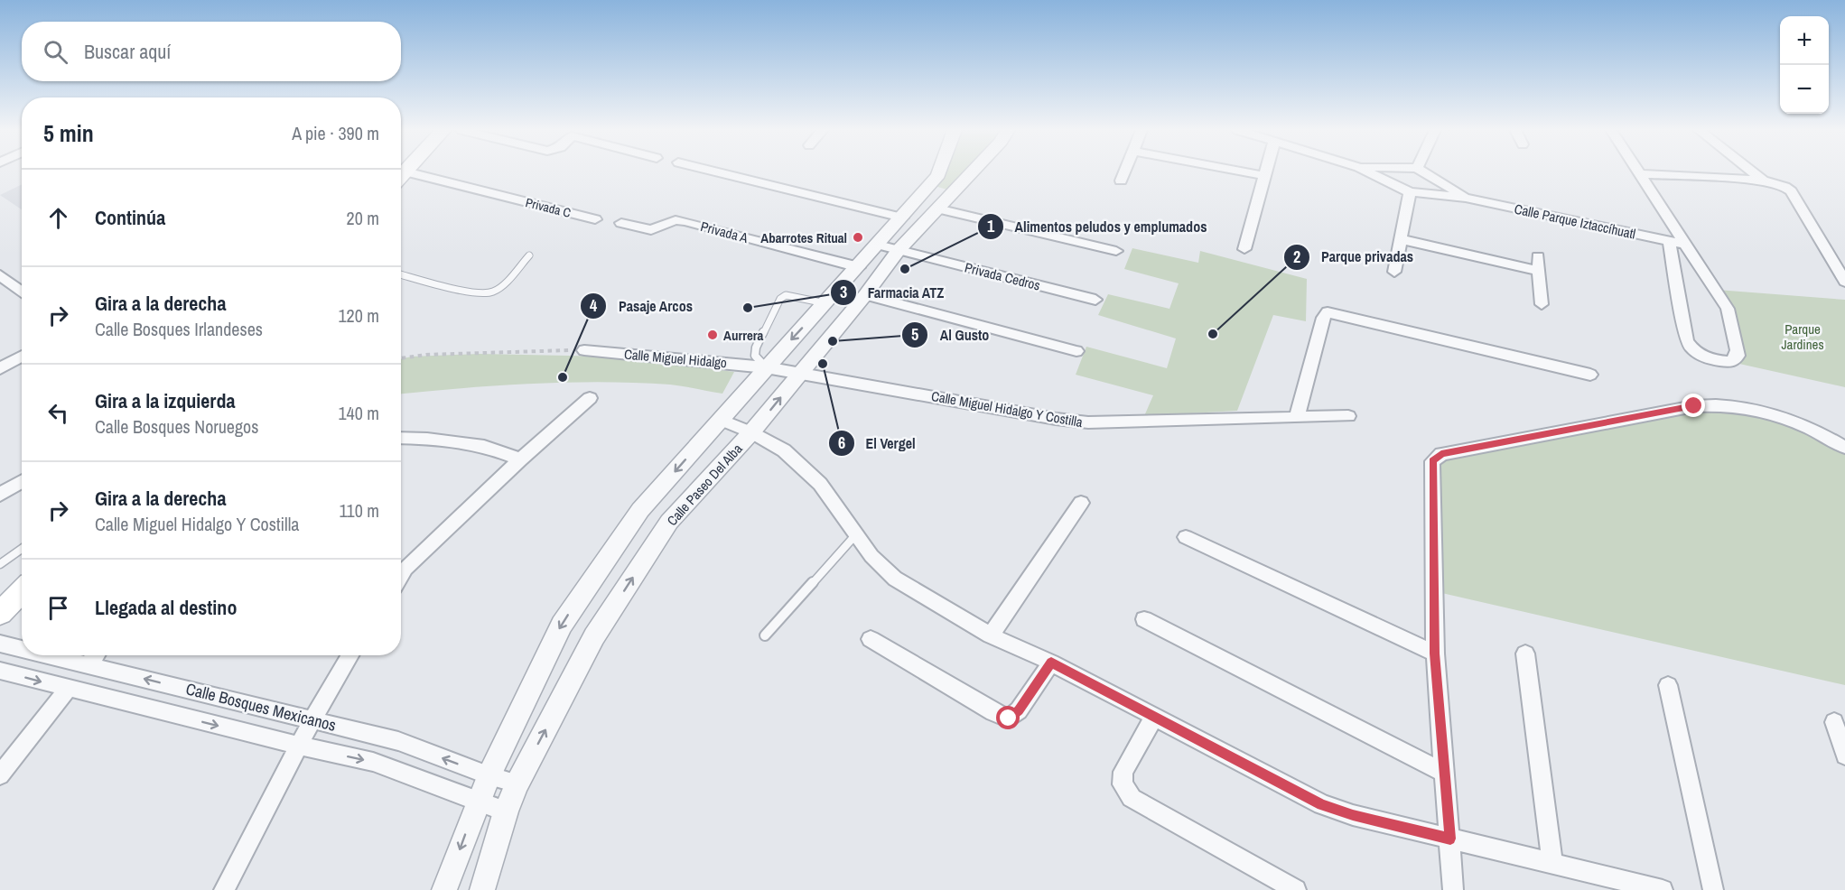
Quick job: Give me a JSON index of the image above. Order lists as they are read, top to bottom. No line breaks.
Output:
{"streets":{"street":["Privada C","Calle Parque Iztaccíhuatl","Privada A","Privada Cedros","Calle Miguel Hidalgo","Calle Miguel Hidalgo Y Costilla","Calle Paseo Del Alba","Calle Bosques Mexicanos"]},"crossings":[["Privada Cedros","Calle Paseo Del Alba"],["Calle Miguel Hidalgo","Calle Miguel Hidalgo Y Costilla"],["Calle Miguel Hidalgo Y Costilla","Calle Paseo Del Alba"],["Calle Paseo Del Alba","Calle Bosques Mexicanos"]],"parks":["Parque Jardines"],"places":["Abarrotes Ritual","Alimentos peludos y emplumados","Farmacia ATZ","Parque privadas","Aurrera","Al Gusto","El Vergel","Pasaje Arcos"],"page":{"map_buttons":["+","−"],"search":"Buscar aquí","heading":["5 min","A pie · 390 m"],"list":[["Continúa","20 m"],["Gira a la derecha","Calle Bosques Irlandeses","120 m"],["Gira a la izquierda","Calle Bosques Noruegos","140 m"],["Gira a la derecha","Calle Miguel Hidalgo Y Costilla","110 m"],"Llegada al destino"]}}
